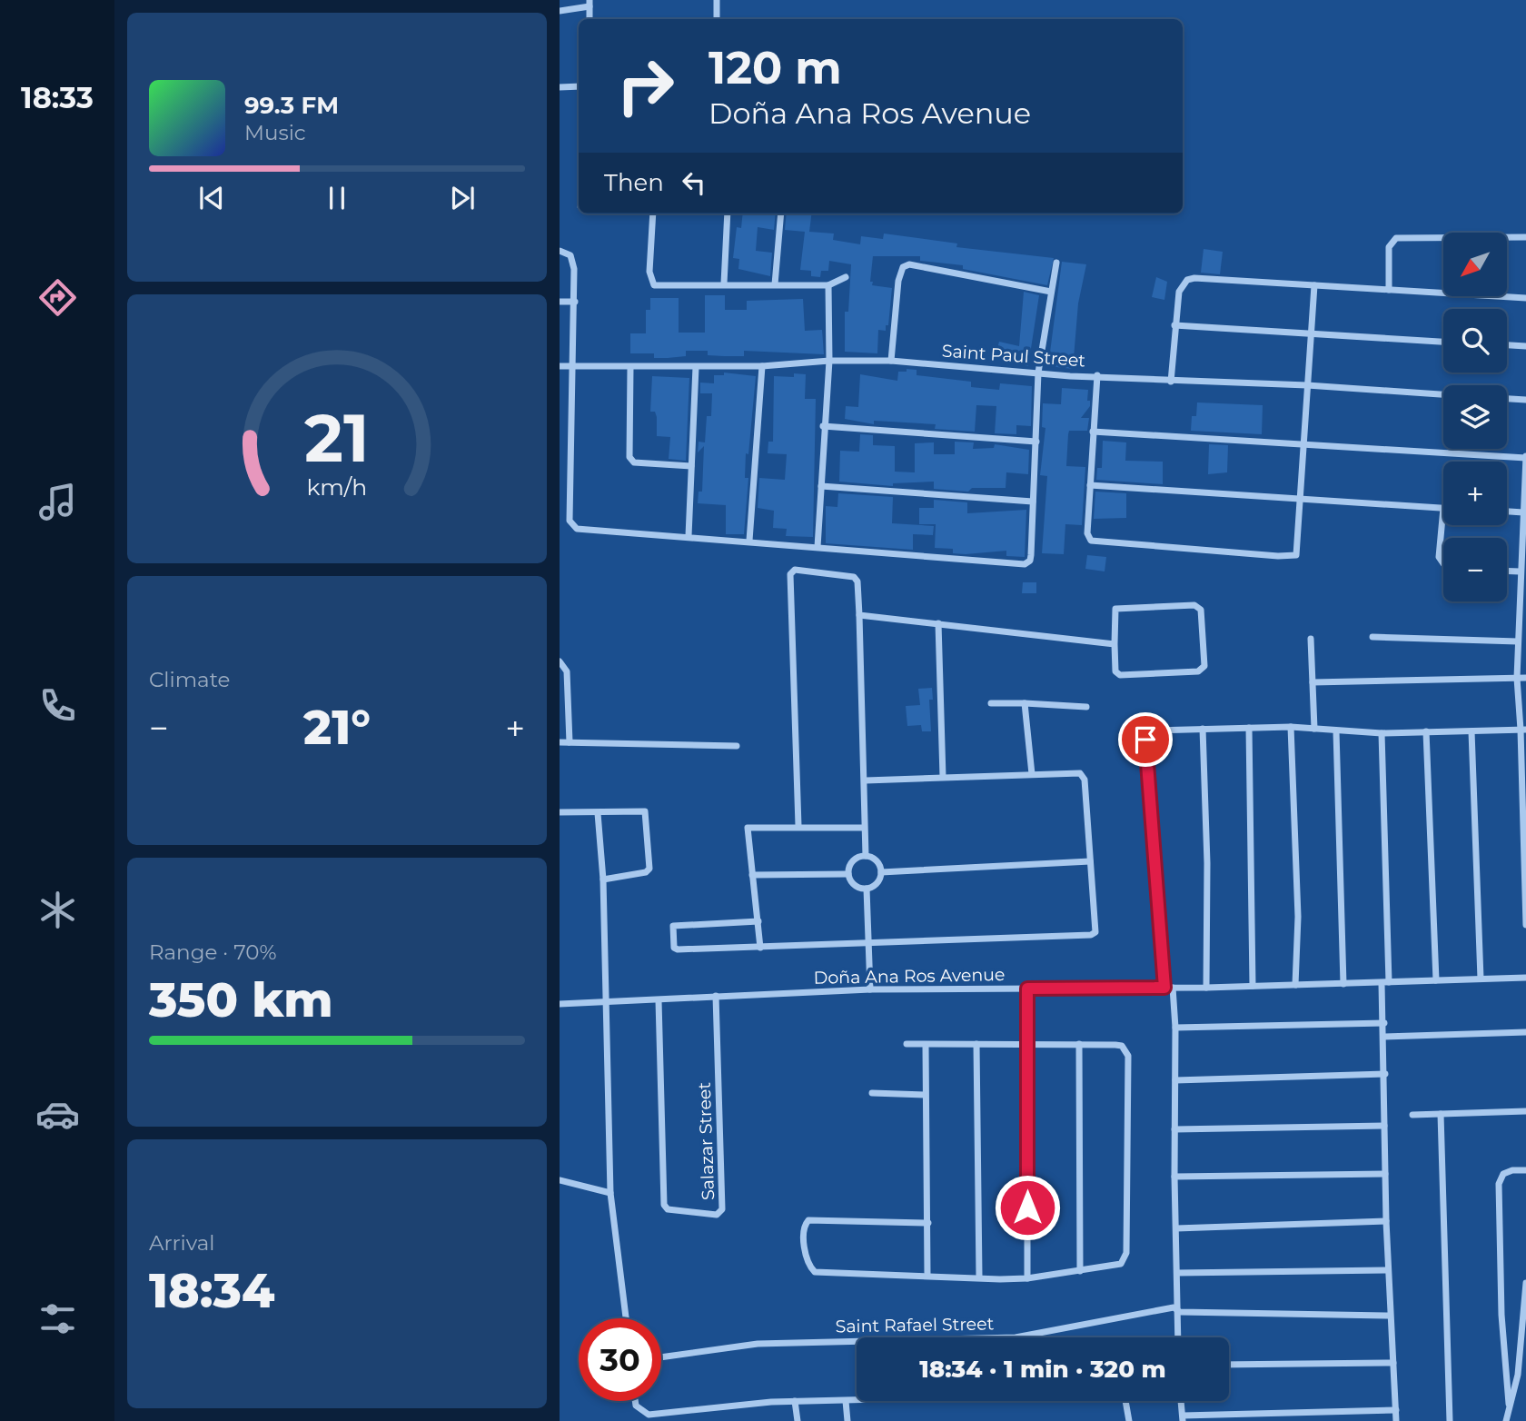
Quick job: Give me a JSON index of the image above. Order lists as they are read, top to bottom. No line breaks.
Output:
{"streets":{"street":["Saint Paul Street","Doña Ana Ros Avenue","Salazar Street","Saint Rafael Street"]},"crossings":[["Doña Ana Ros Avenue","Salazar Street"]],"north":"bottom left","page":{"tabs":"18:33","turn":["120 m","Doña Ana Ros Avenue"],"song":["99.3 FM","Music"],"then":"Then","map_buttons":["+","−"],"tile":["Climate",["Range · 70%","350 km"],["Arrival","18:34"]],"heat":["−","21°","+"],"limit":"30","trip":"18:34 · 1 min · 320 m","gauge":["21","km/h"]}}
